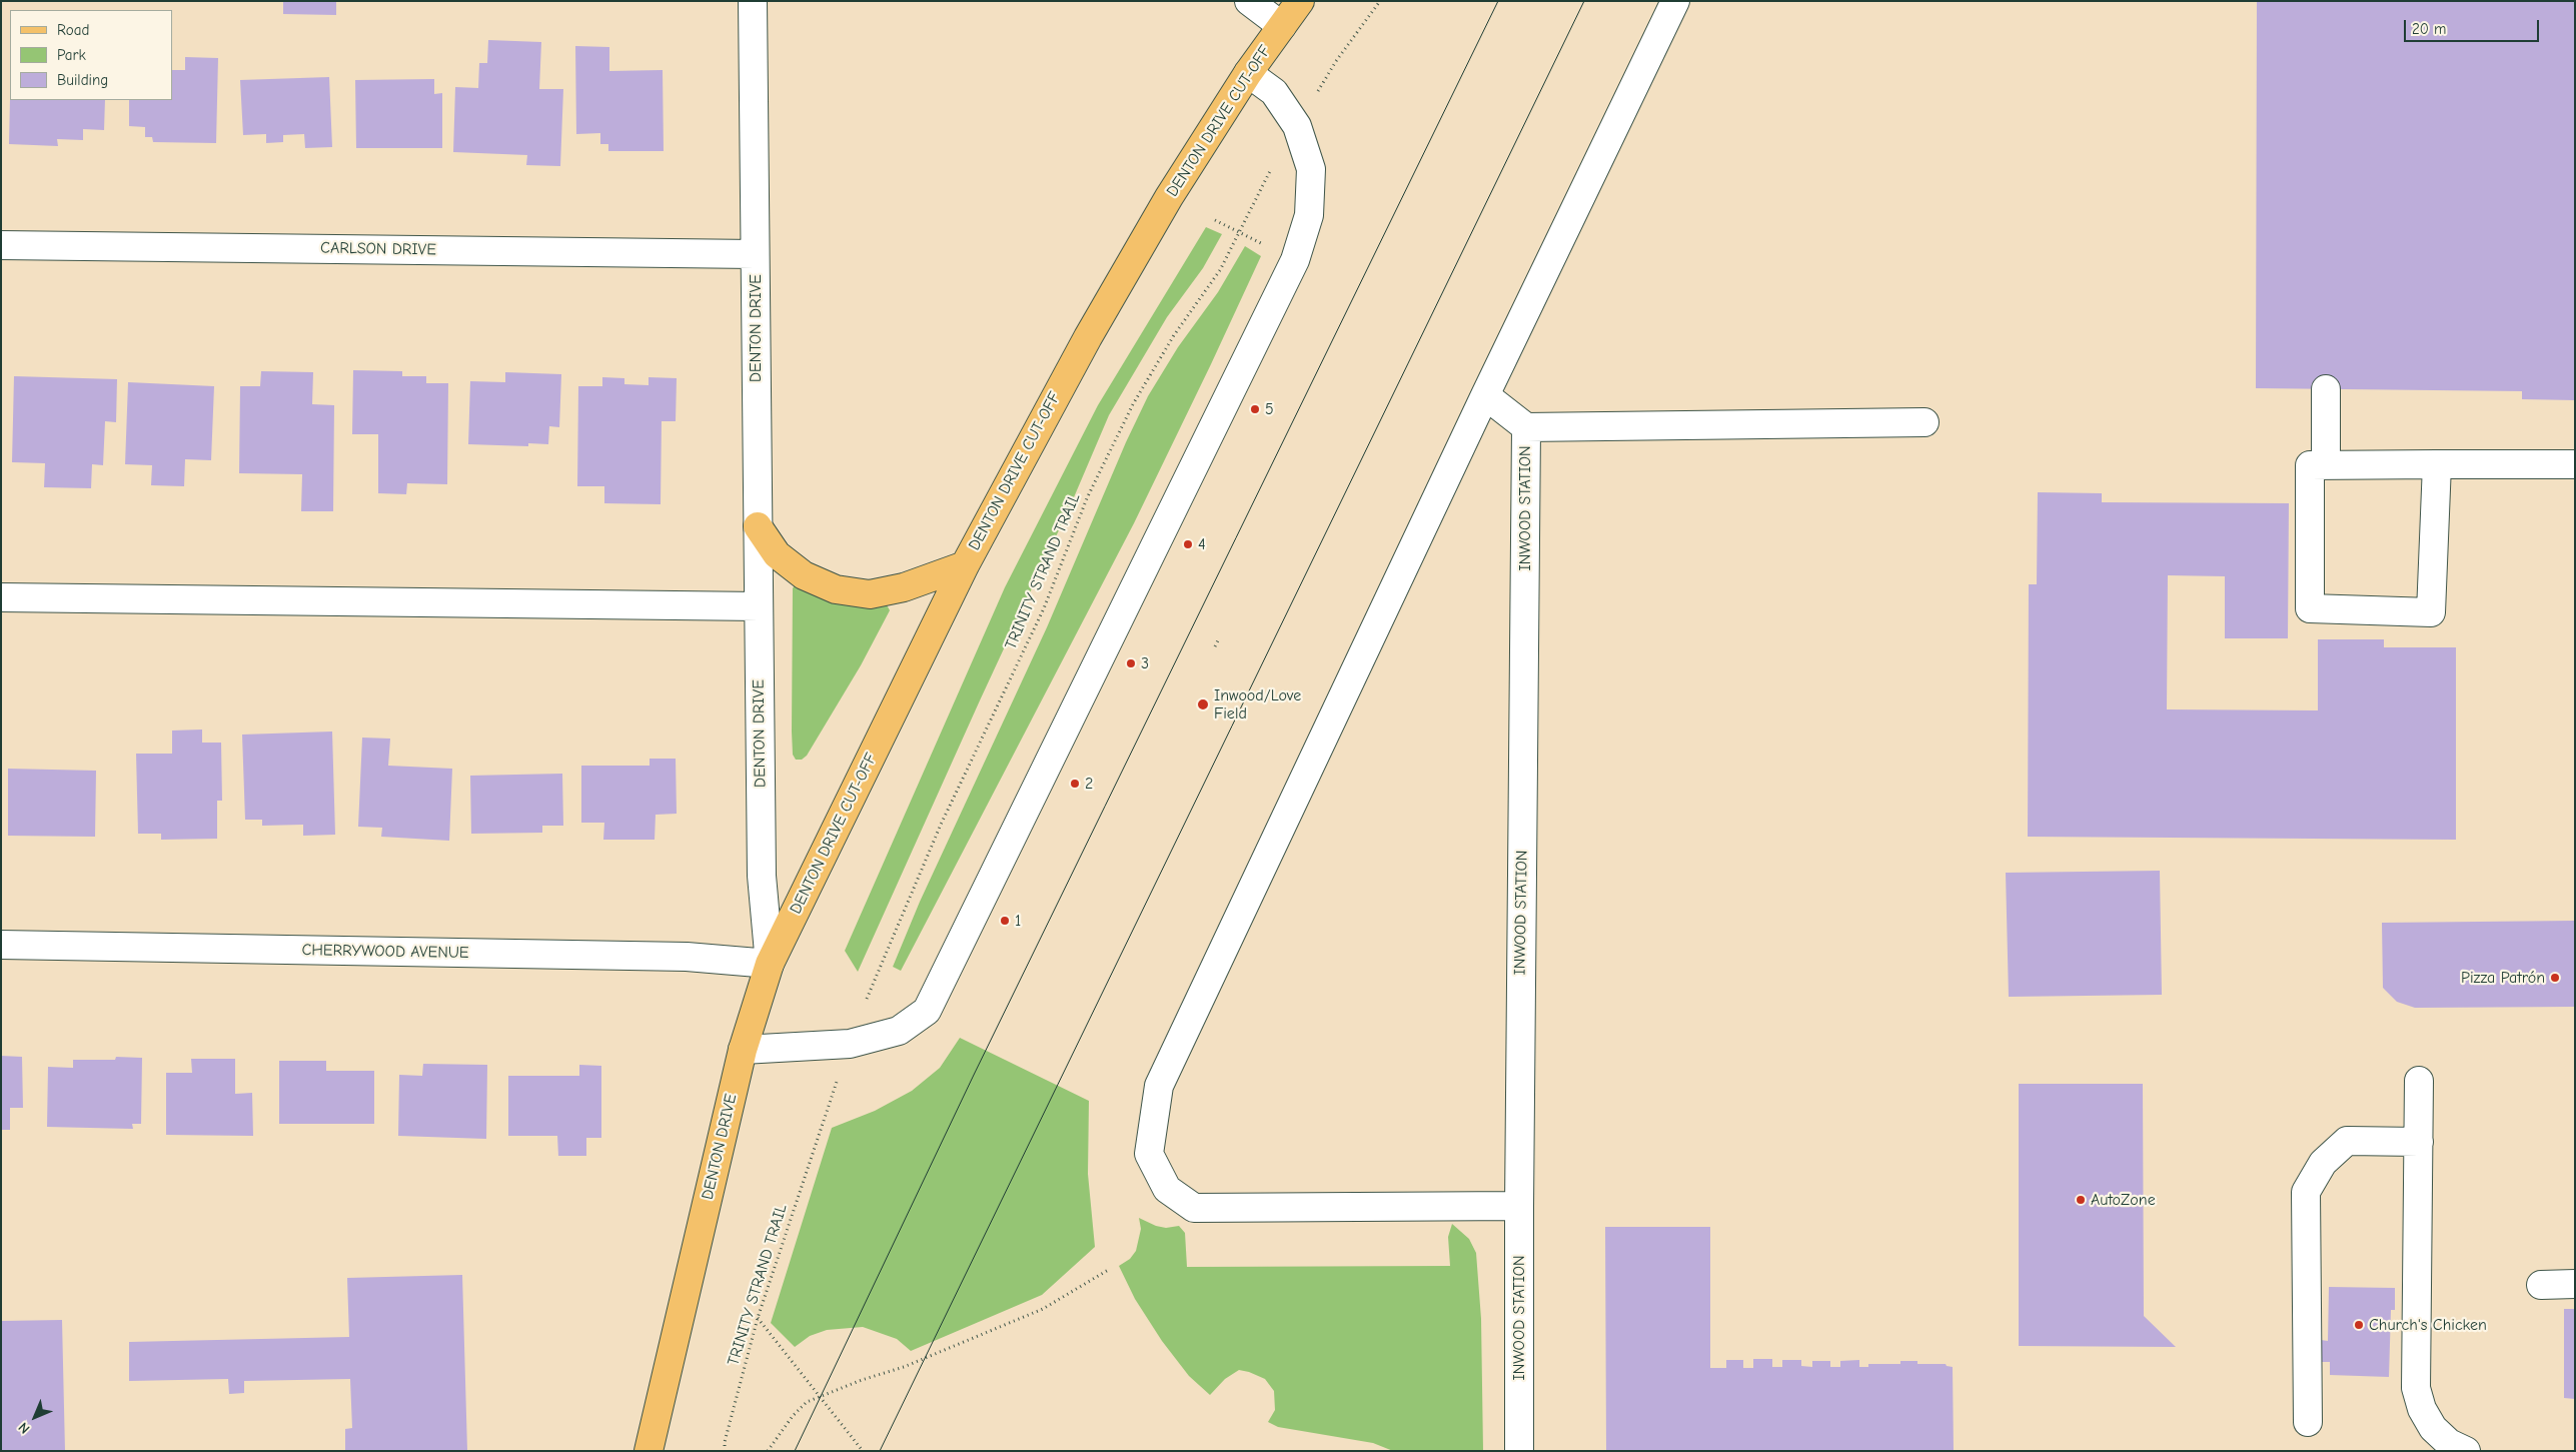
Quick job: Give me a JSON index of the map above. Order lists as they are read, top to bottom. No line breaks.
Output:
{"streets":{"main road":["DENTON DRIVE CUT-OFF","DENTON DRIVE"],"street":["CARLSON DRIVE","INWOOD STATION","CHERRYWOOD AVENUE"],"path":["TRINITY STRAND TRAIL"]},"crossings":[["DENTON DRIVE CUT-OFF","DENTON DRIVE"],["DENTON DRIVE CUT-OFF","CHERRYWOOD AVENUE"],["CARLSON DRIVE","DENTON DRIVE"],["DENTON DRIVE","CHERRYWOOD AVENUE"]],"places":["5","4","3","Inwood/Love Field","2","1","Pizza Patrón","AutoZone","Church's Chicken"],"legend":["Road","Park","Building"],"scale_bar":"20 m","north":"bottom left"}
